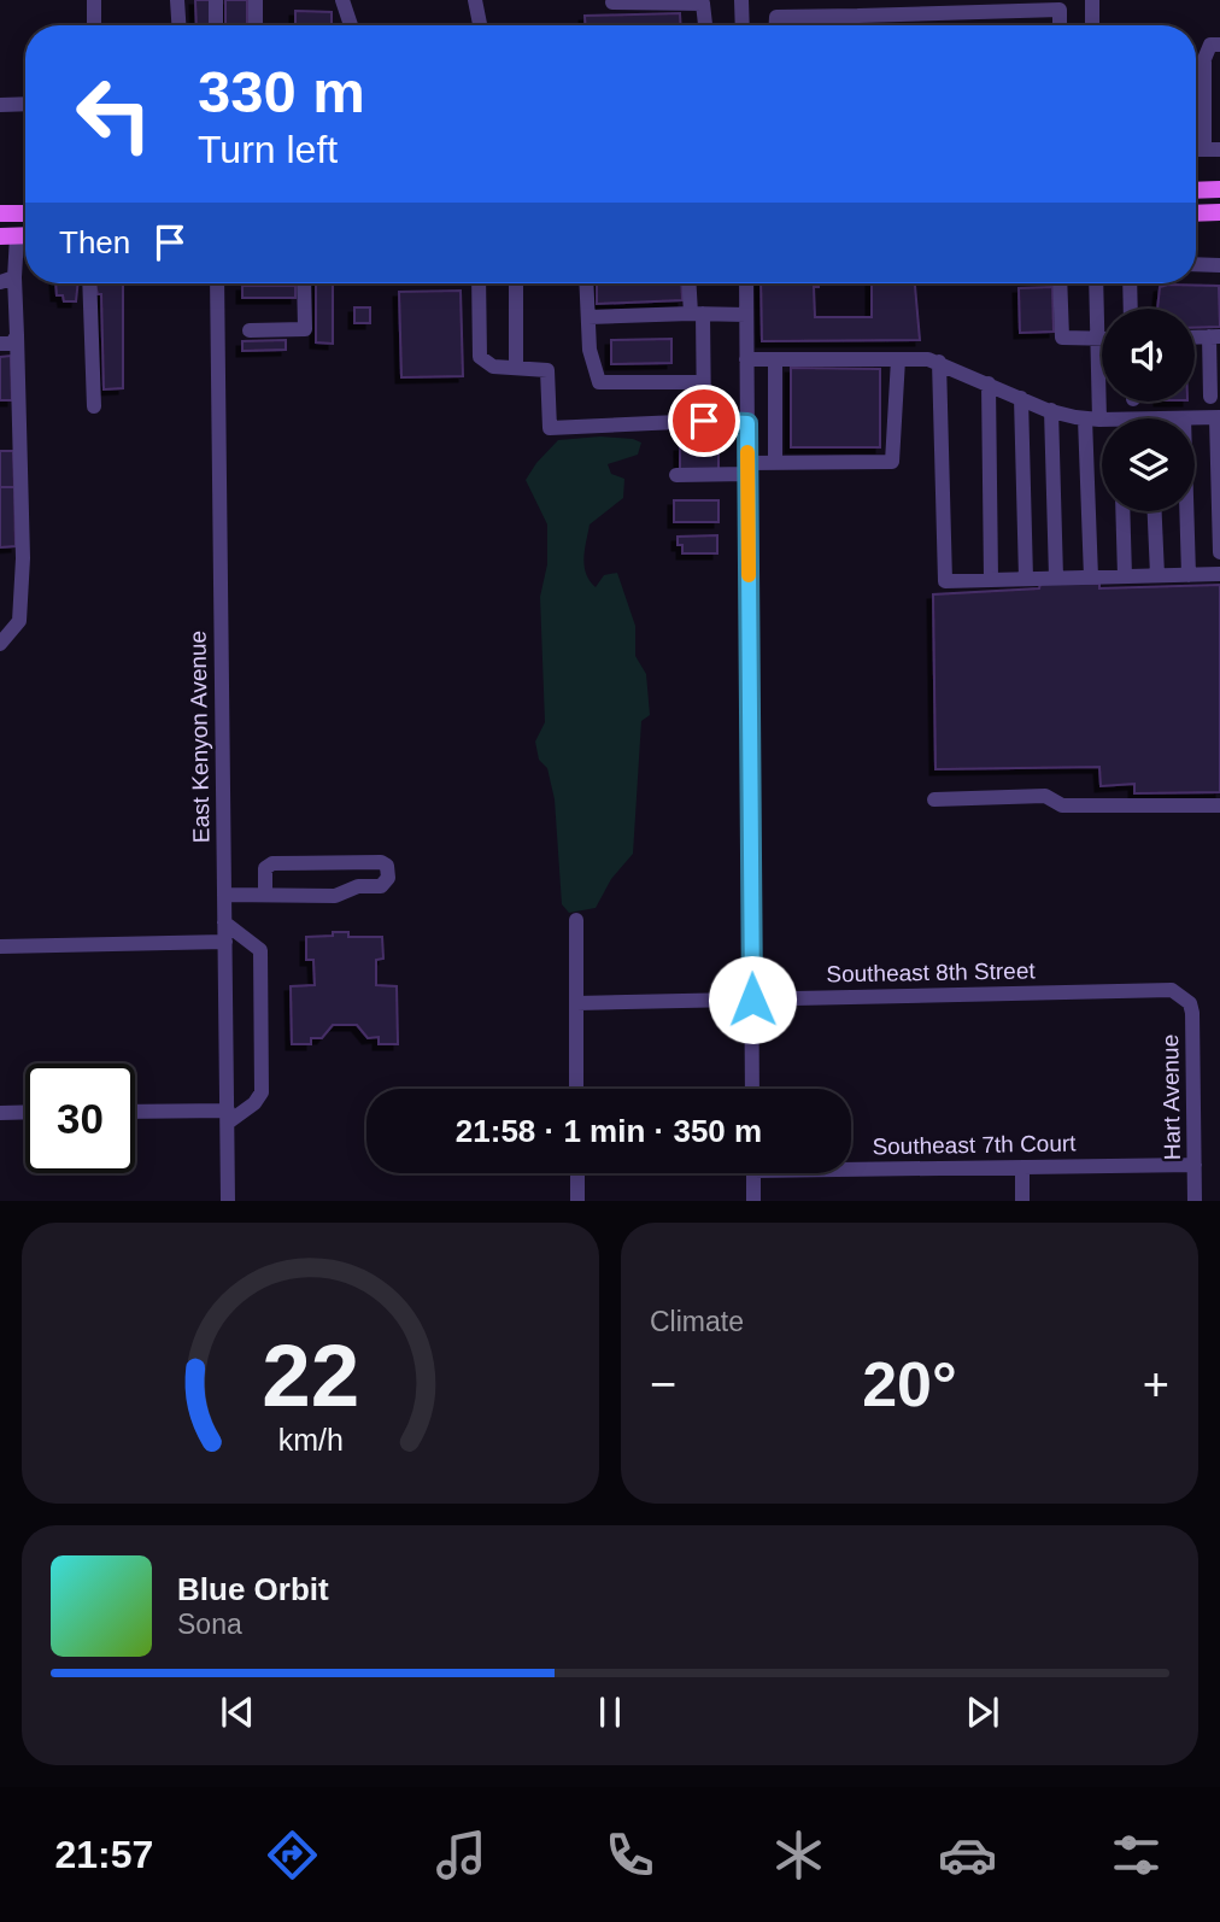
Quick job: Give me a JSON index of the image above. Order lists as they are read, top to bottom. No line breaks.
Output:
{"streets":{"street":["East Kenyon Avenue","Southeast 8th Street","Hart Avenue","Southeast 7th Court"]},"crossings":[["Southeast 8th Street","Hart Avenue"],["Hart Avenue","Southeast 7th Court"]],"page":{"turn":["330 m","Turn left"],"then":"Then","limit":"30","trip":"21:58 · 1 min · 350 m","tile":"Climate","heat":["−","20°","+"],"song":["Blue Orbit","Sona"],"tabs":"21:57","gauge":["22","km/h"]}}
